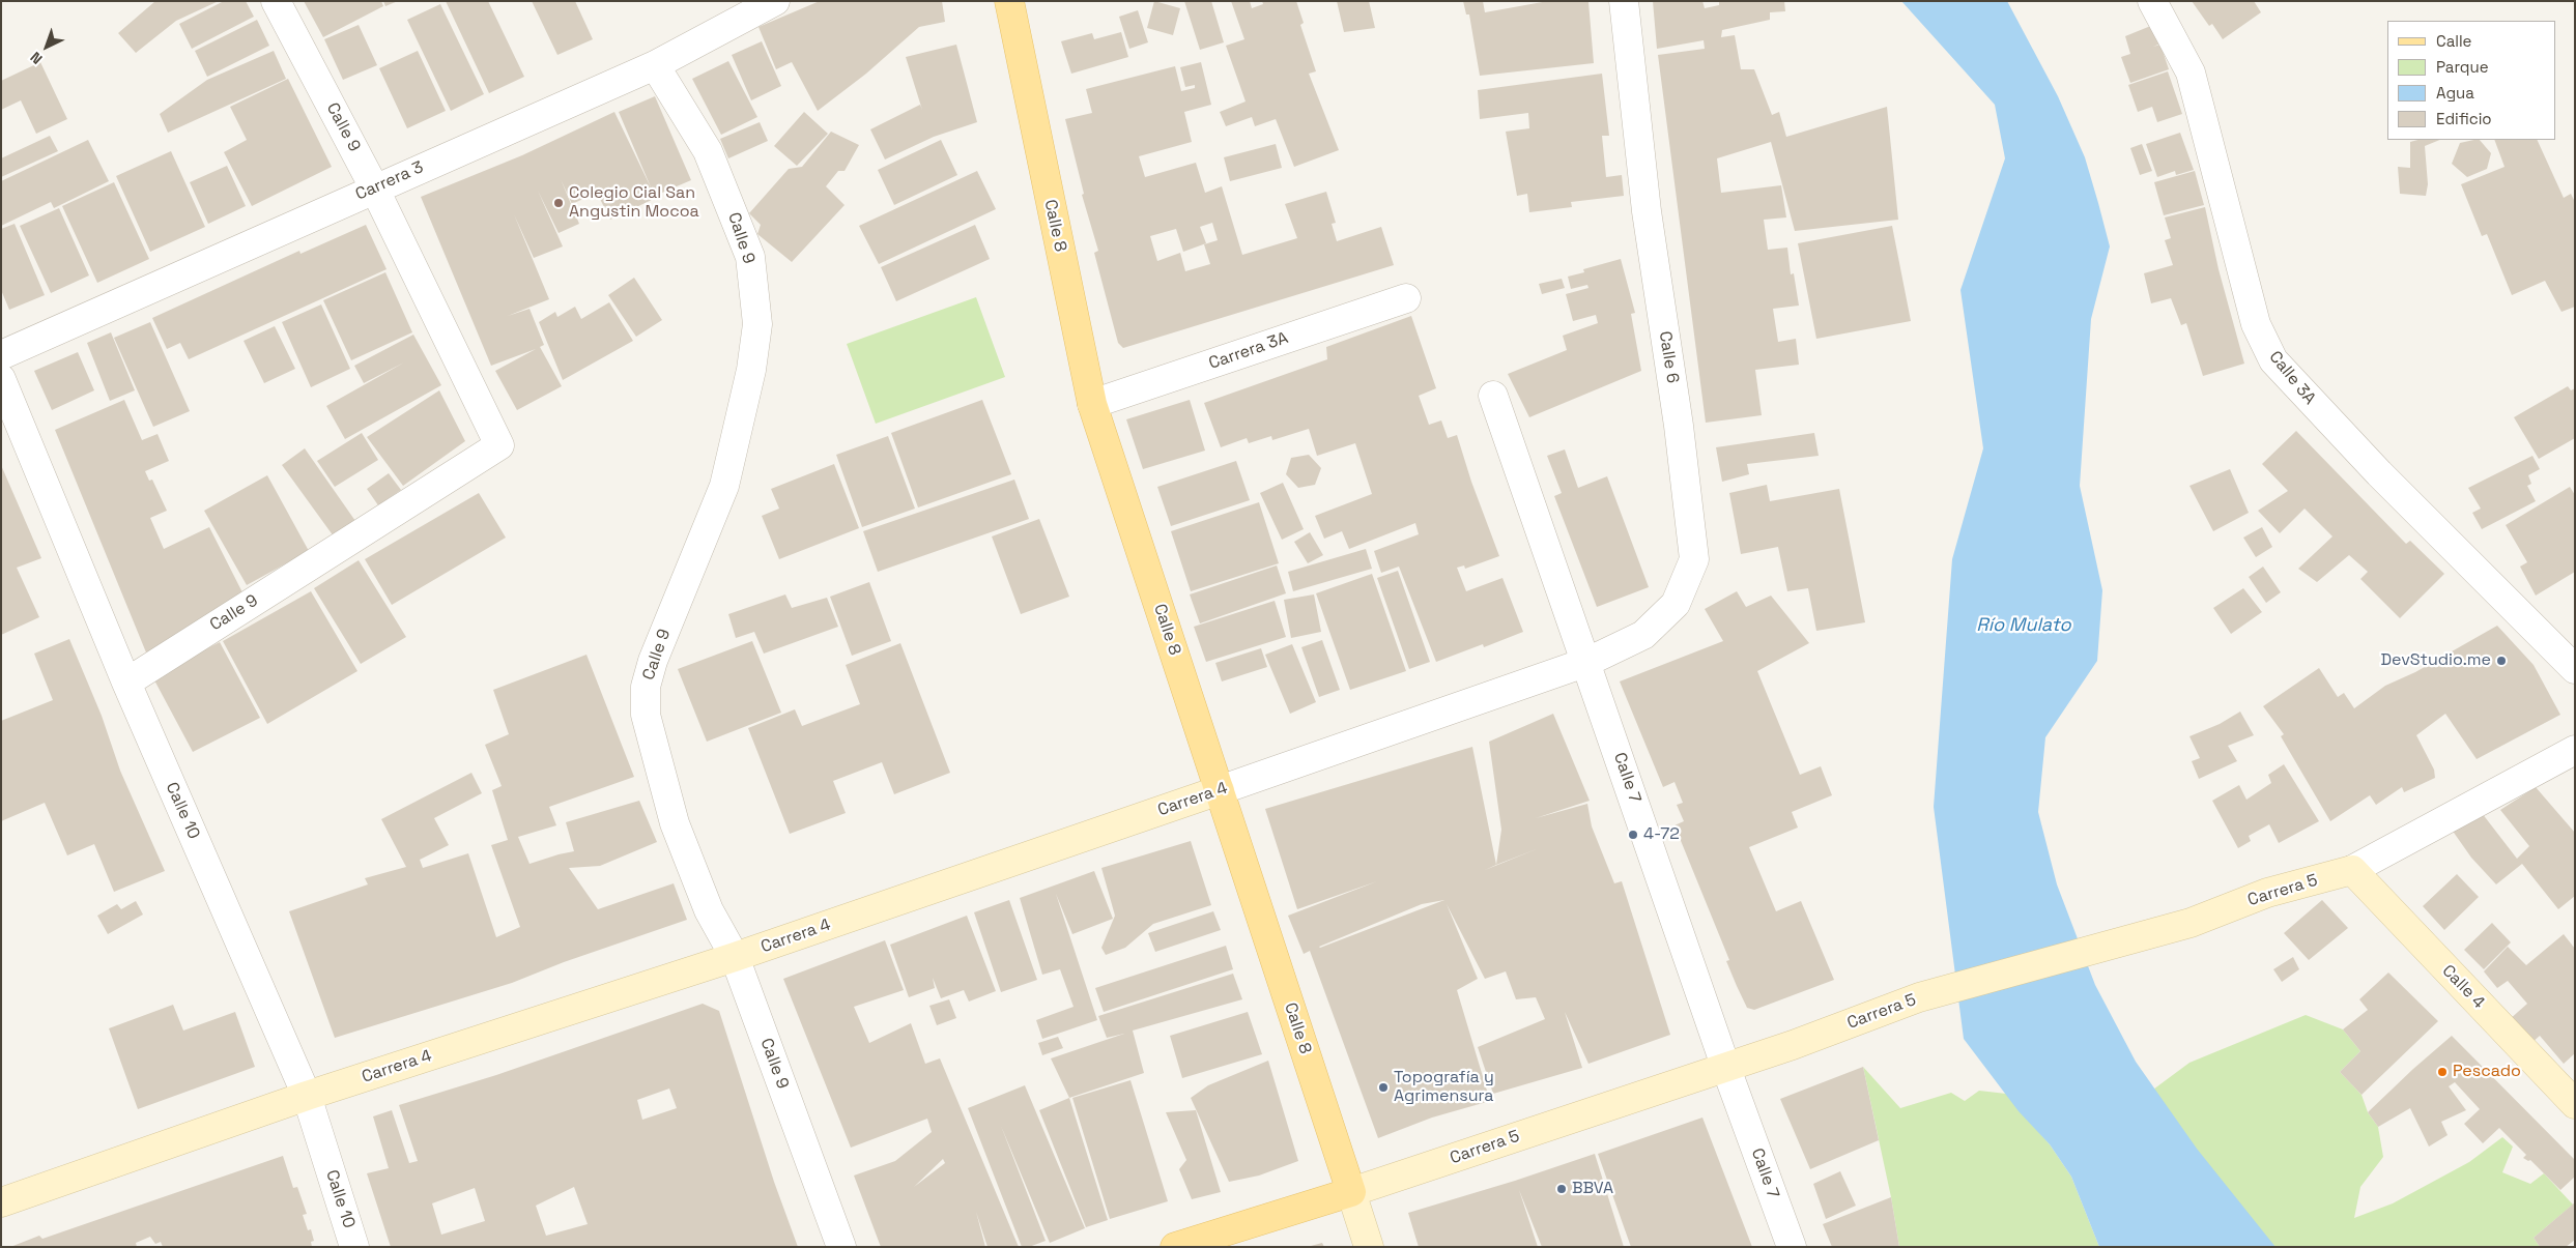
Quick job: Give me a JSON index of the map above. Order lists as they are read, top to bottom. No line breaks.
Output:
{"streets":{"main road":["Calle 8","Carrera 4","Carrera 5","Calle 4"],"street":["Calle 9","Carrera 3","Carrera 3A","Calle 6","Calle 3A","Calle 7","Calle 10"]},"crossings":[["Calle 9","Carrera 3"],["Calle 9","Carrera 4"],["Calle 9","Calle 10"],["Calle 8","Carrera 3A"],["Calle 8","Carrera 4"],["Calle 8","Carrera 5"],["Calle 6","Calle 7"],["Calle 6","Carrera 4"],["Calle 7","Carrera 4"],["Calle 7","Carrera 5"],["Carrera 4","Calle 10"],["Carrera 5","Calle 4"]],"water":["Río Mulato"],"places":["Colegio Cial San Angustin Mocoa","DevStudio.me","4-72","Pescado","Topografía y Agrimensura","BBVA"],"legend":["Calle","Parque","Agua","Edificio"],"north":"bottom left"}
